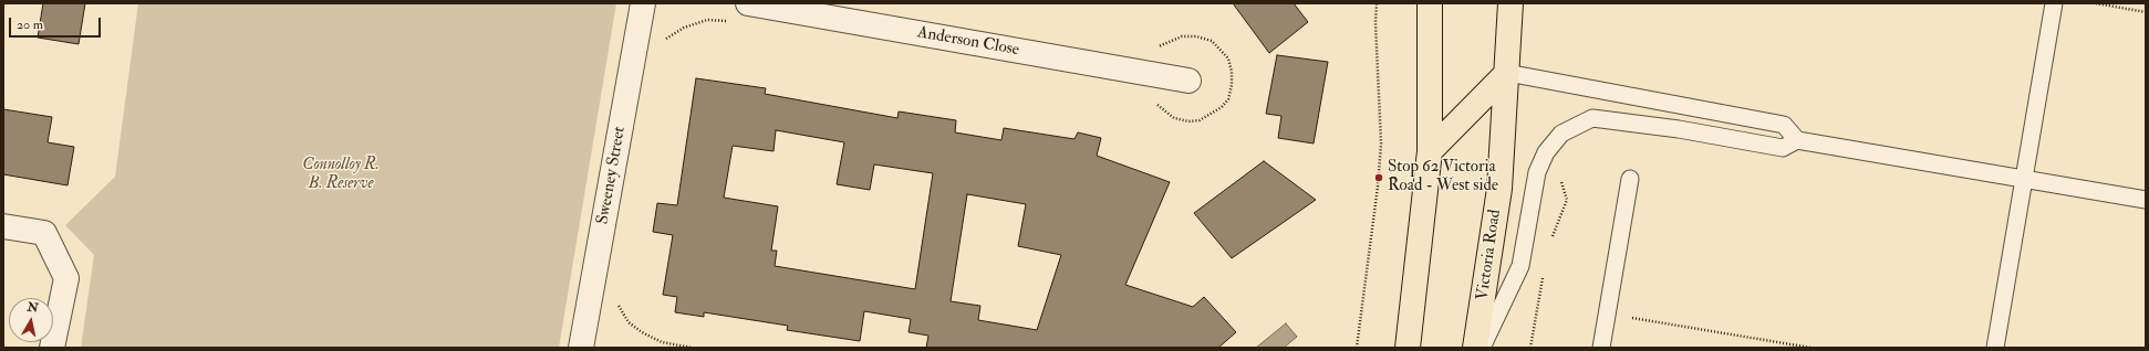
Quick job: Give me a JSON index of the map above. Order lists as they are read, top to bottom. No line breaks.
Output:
{"streets":{"highway":["Victoria Road"],"street":["Anderson Close","Sweeney Street"]},"parks":["Connolloy R. B. Reserve"],"places":["Stop 62 Victoria Road - West side"],"scale_bar":"20 m","north":"top"}
